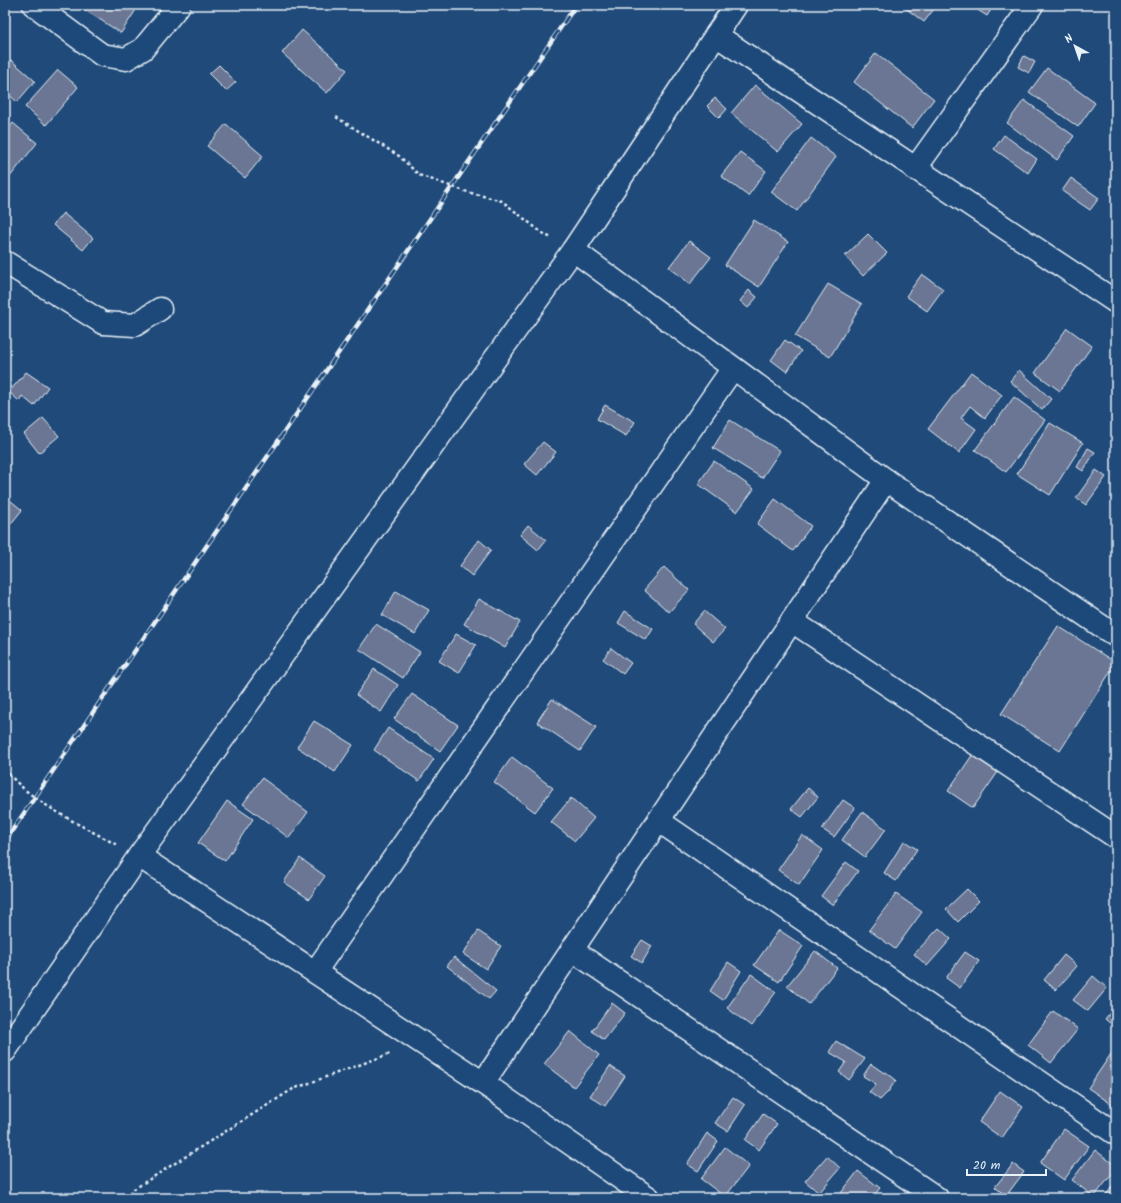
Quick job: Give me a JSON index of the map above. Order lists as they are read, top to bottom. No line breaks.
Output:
{"scale_bar":"20 m","north":"top left"}
